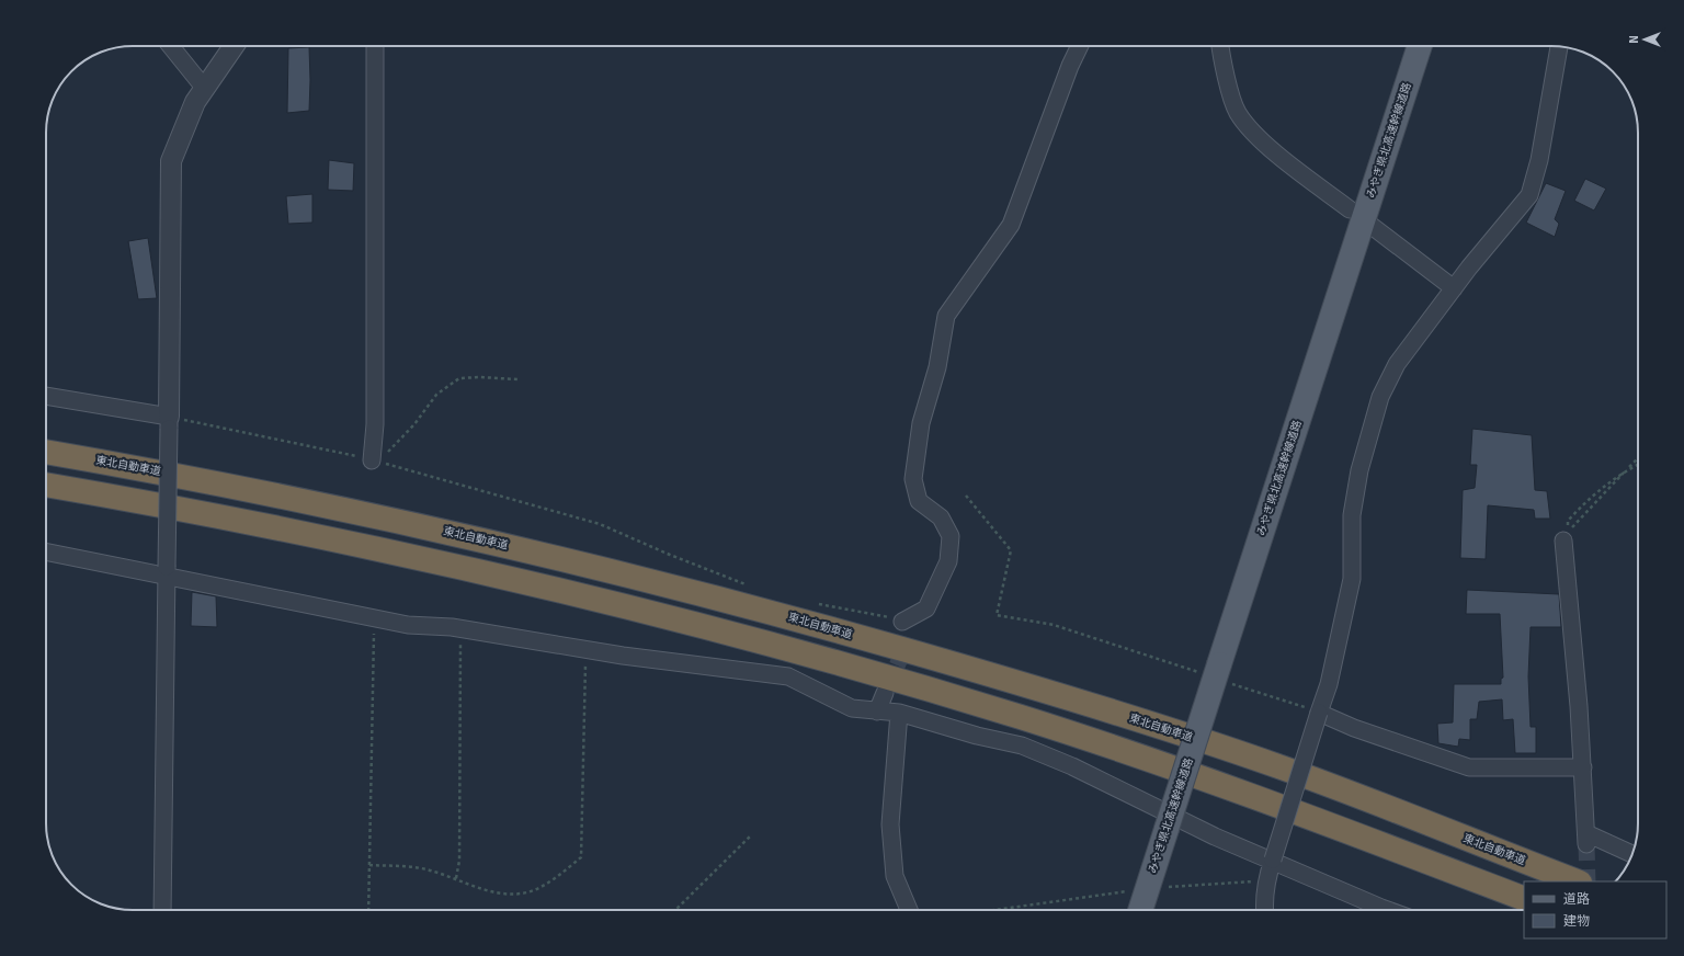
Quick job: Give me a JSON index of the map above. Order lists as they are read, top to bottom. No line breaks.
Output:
{"streets":{"highway":["東北自動車道"],"main road":["みやぎ県北高速幹線道路"]},"legend":["道路","建物"],"north":"left"}
